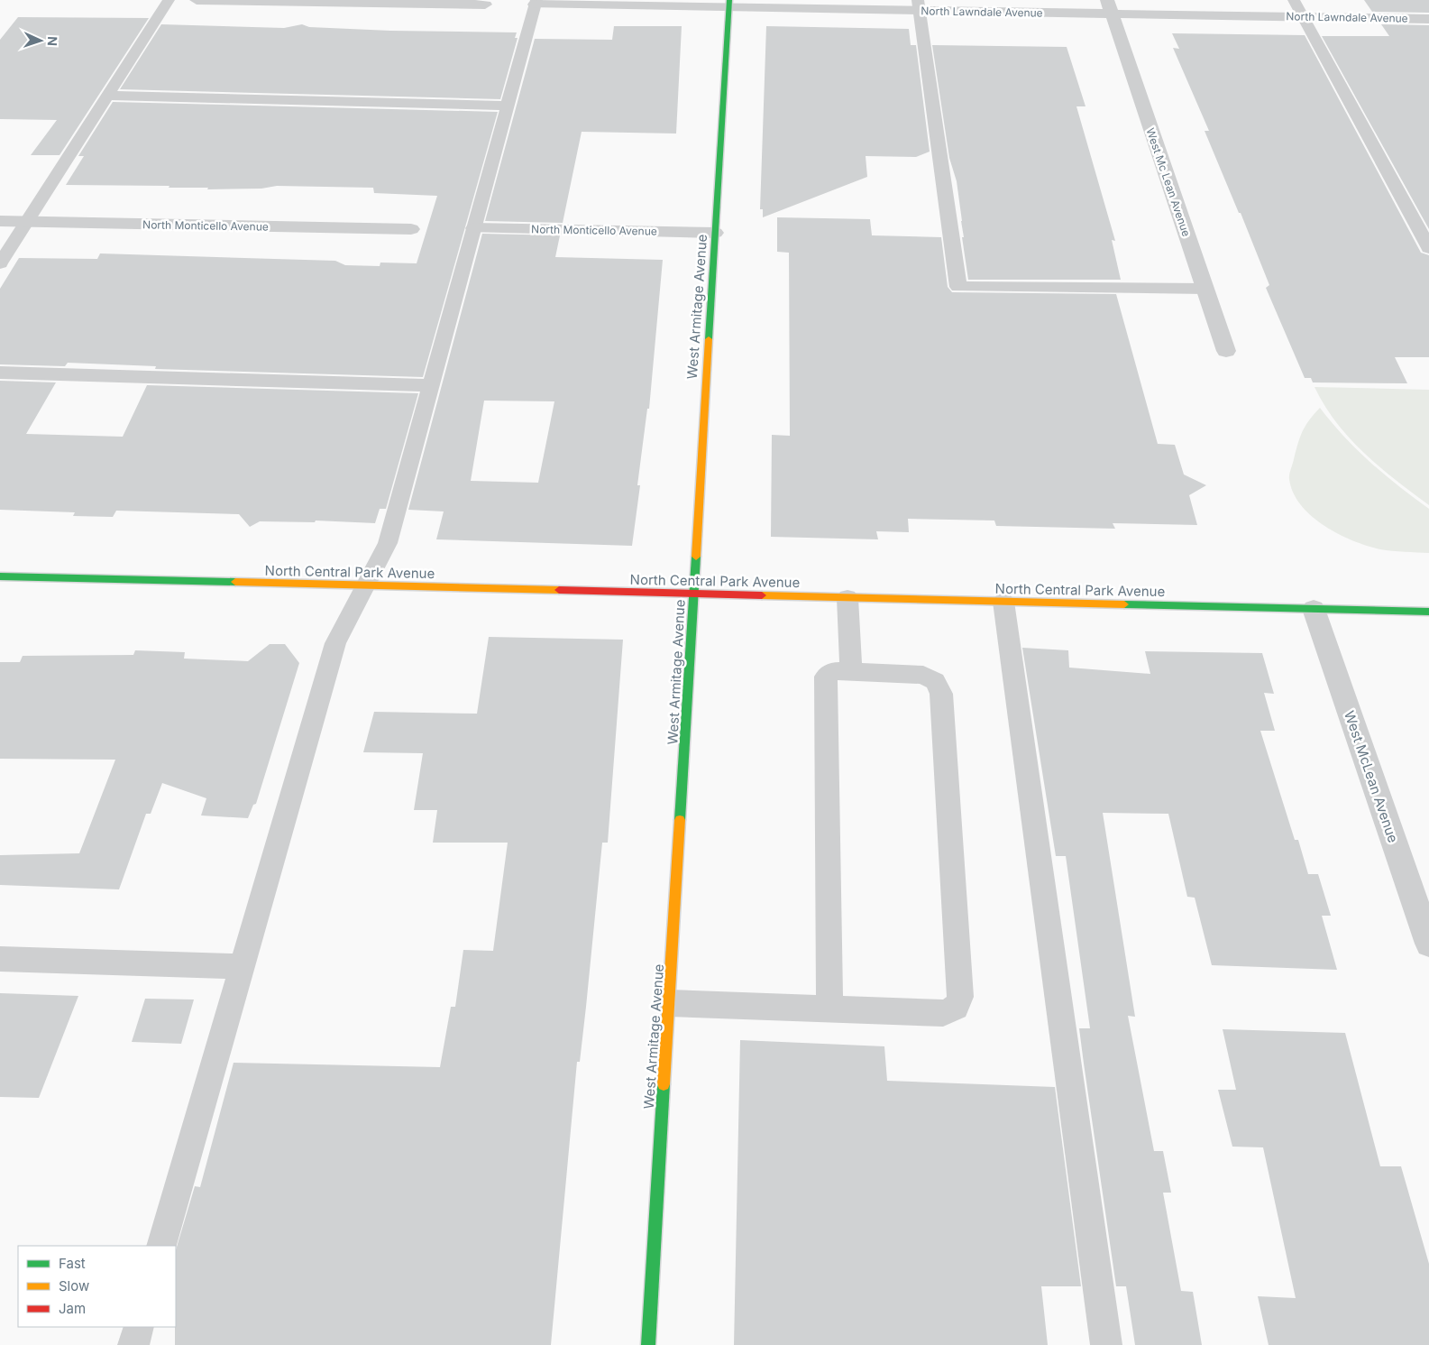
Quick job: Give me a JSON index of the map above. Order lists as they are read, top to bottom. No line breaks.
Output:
{"streets":{"main road":["West Armitage Avenue","North Central Park Avenue"],"street":["North Lawndale Avenue","West Mc Lean Avenue","North Monticello Avenue","West McLean Avenue"]},"crossings":[["North Lawndale Avenue","West Mc Lean Avenue"],["North Lawndale Avenue","West Armitage Avenue"],["North Monticello Avenue","West Armitage Avenue"],["West Armitage Avenue","North Central Park Avenue"],["North Central Park Avenue","West McLean Avenue"]],"legend":["Fast","Slow","Jam"],"north":"right"}
